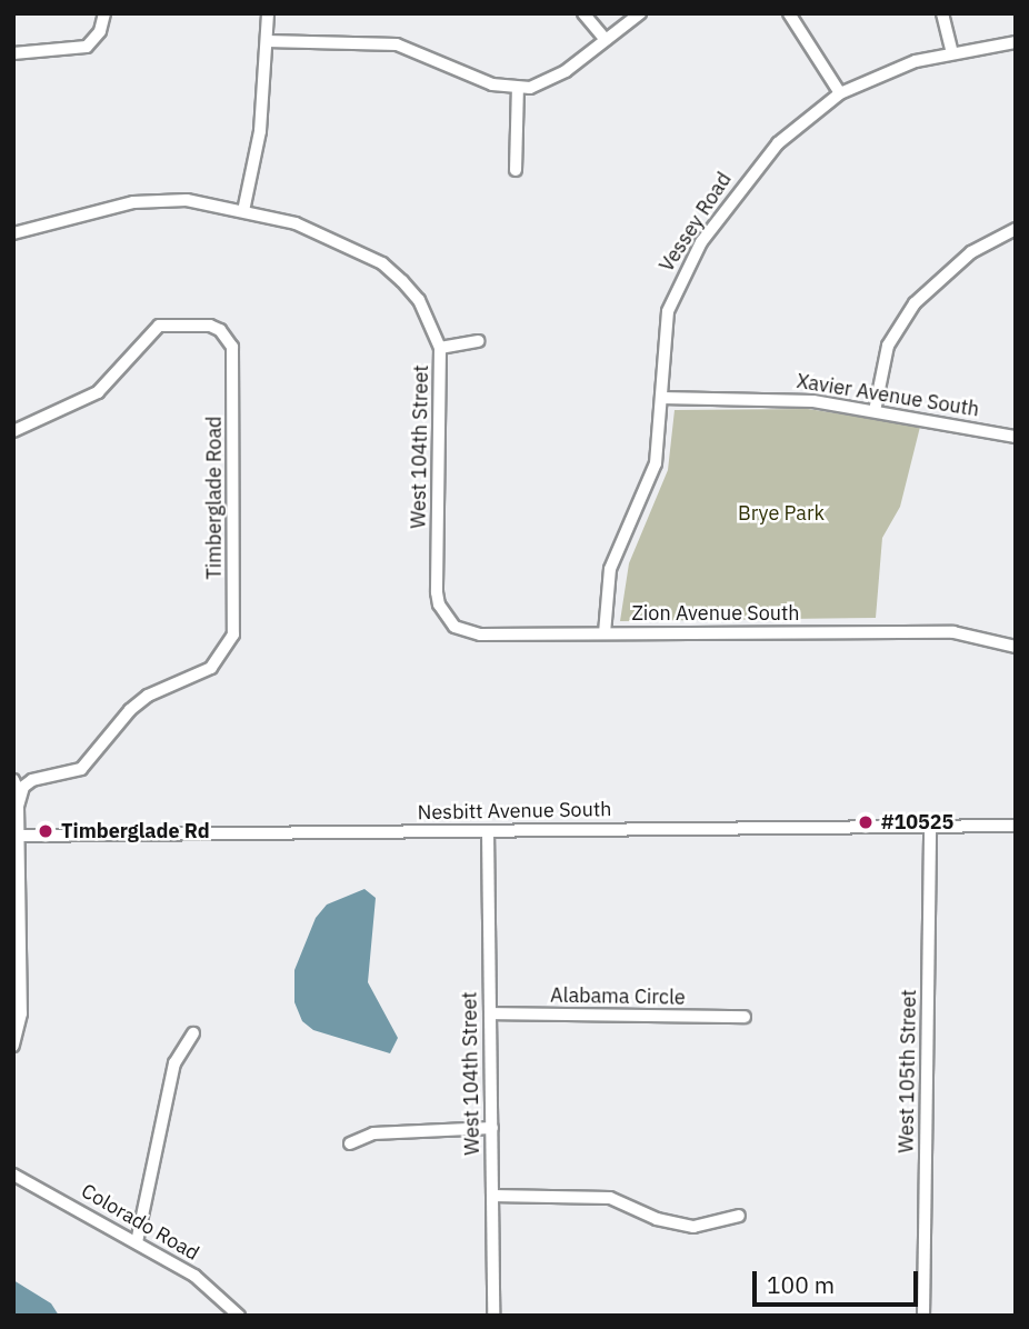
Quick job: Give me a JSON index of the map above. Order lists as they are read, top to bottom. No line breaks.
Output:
{"streets":{"street":["Vessey Road","Xavier Avenue South","West 104th Street","Timberglade Road","Zion Avenue South","Nesbitt Avenue South","Alabama Circle","West 105th Street","Colorado Road"]},"crossings":[["Vessey Road","Xavier Avenue South"],["Vessey Road","Zion Avenue South"],["West 104th Street","Zion Avenue South"],["West 104th Street","Nesbitt Avenue South"],["West 104th Street","Alabama Circle"],["Nesbitt Avenue South","West 105th Street"]],"parks":["Brye Park"],"places":["#10525","Timberglade Rd"],"scale_bar":"100 m"}
